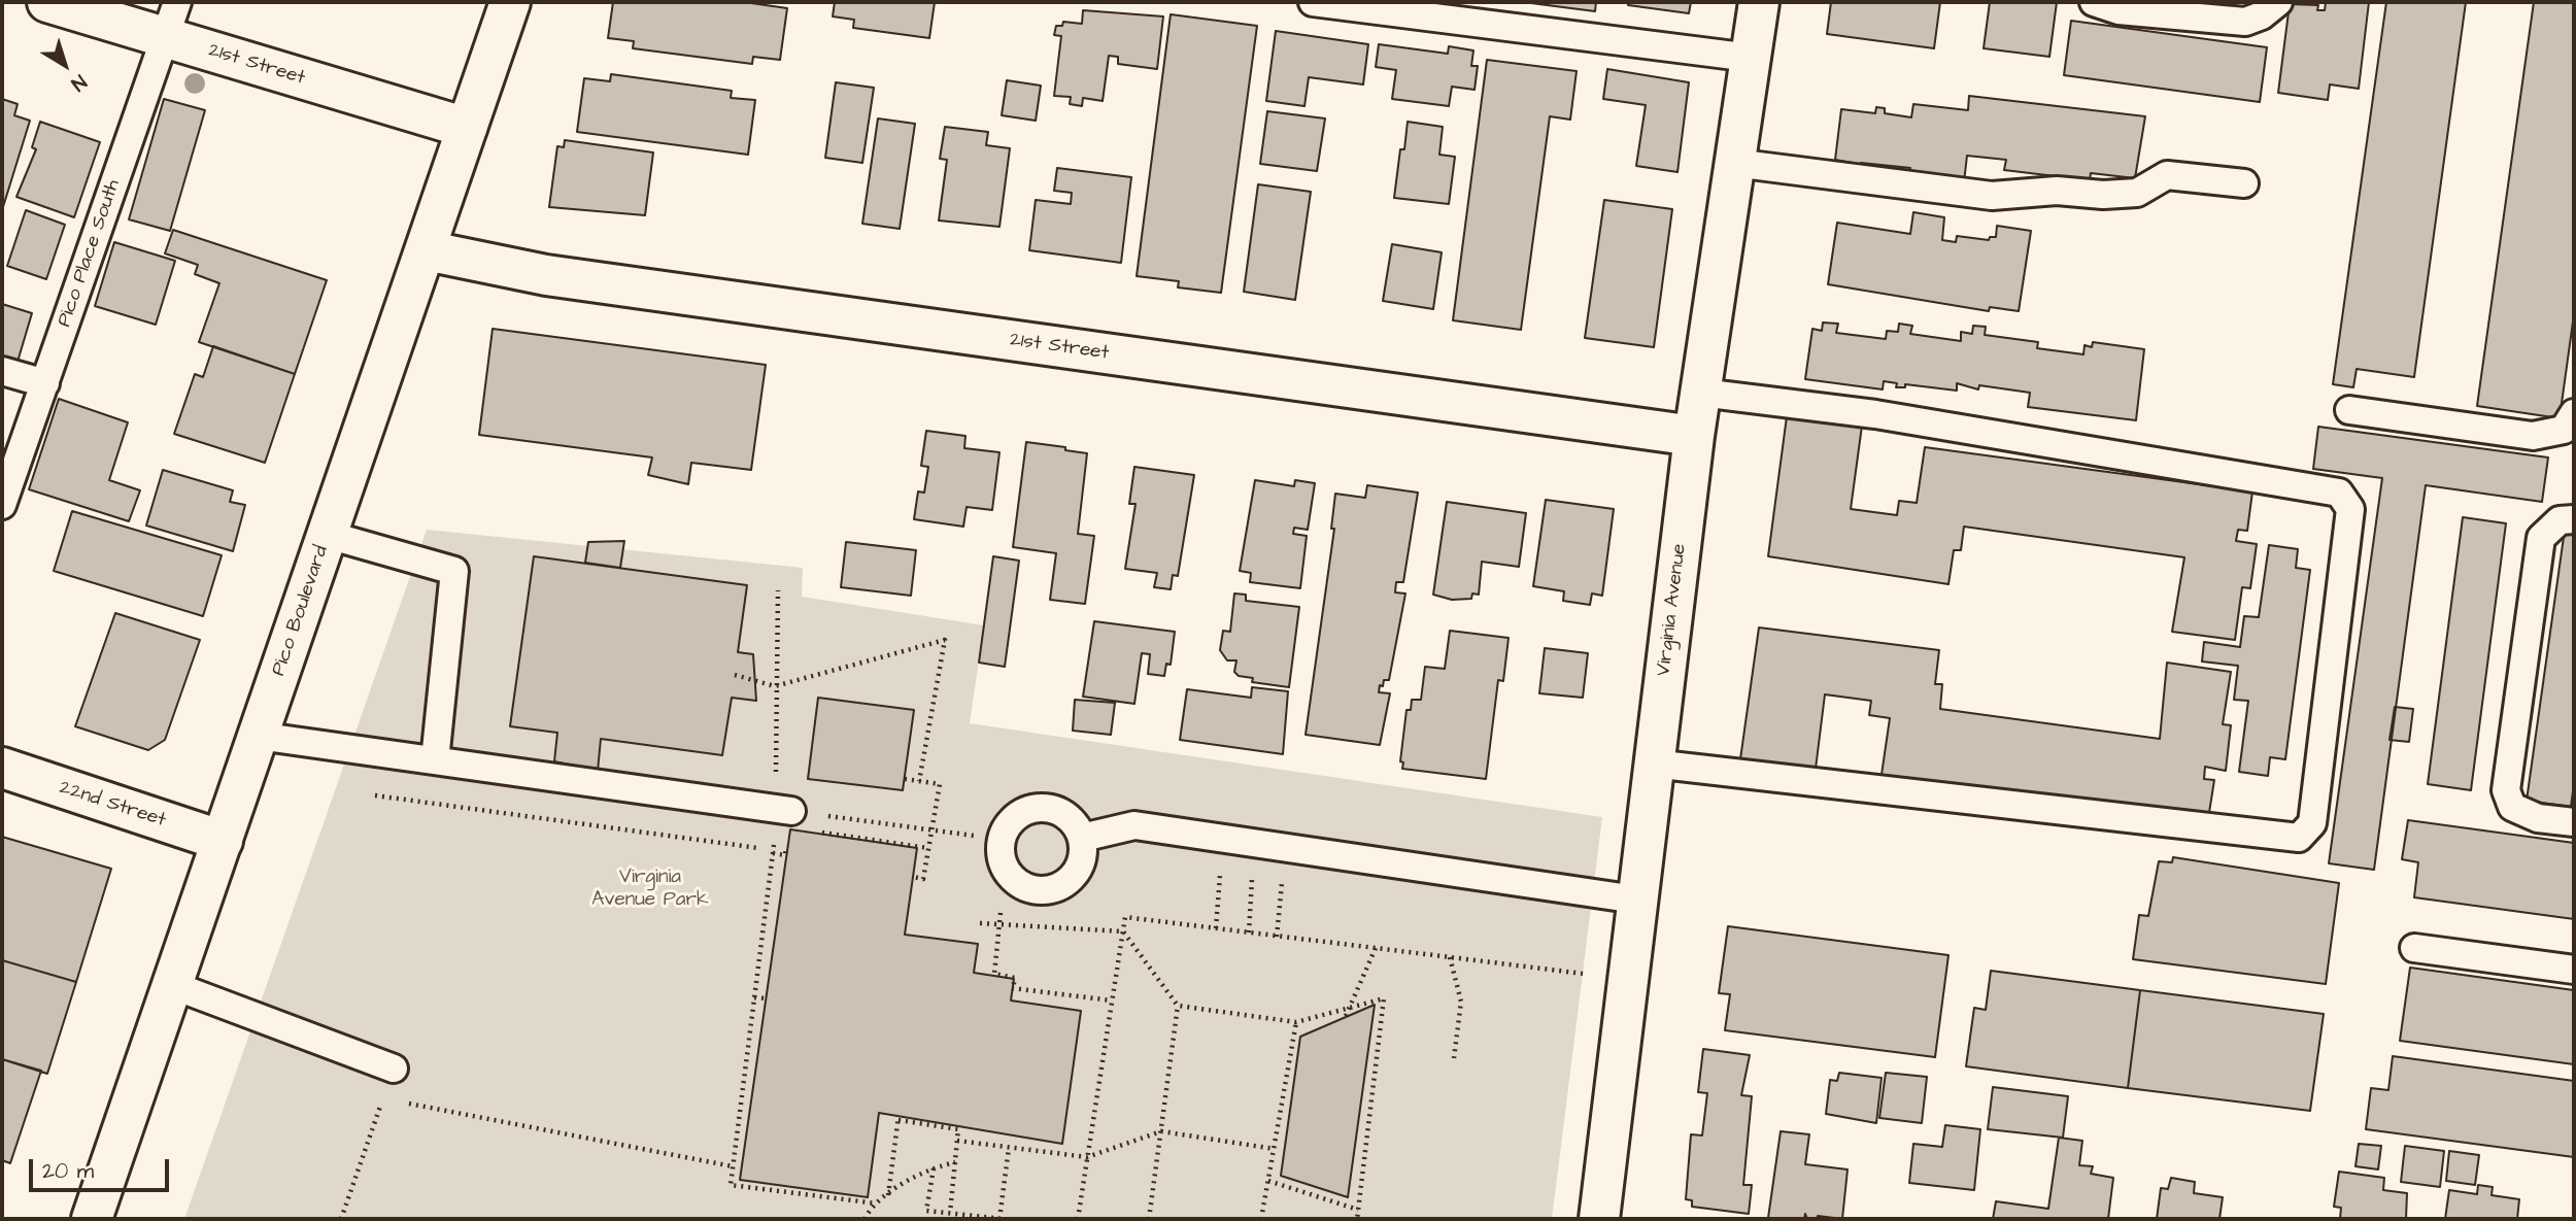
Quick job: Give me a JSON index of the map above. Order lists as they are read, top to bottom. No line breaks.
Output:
{"streets":{"street":["21st Street","Virginia Avenue","Pico Boulevard","22nd Street"],"lane":["Pico Place South"]},"crossings":[["21st Street","Pico Place South"],["21st Street","Virginia Avenue"],["21st Street","Pico Boulevard"],["Pico Boulevard","22nd Street"]],"parks":["Virginia Avenue Park"],"scale_bar":"20 m","north":"bottom right"}
